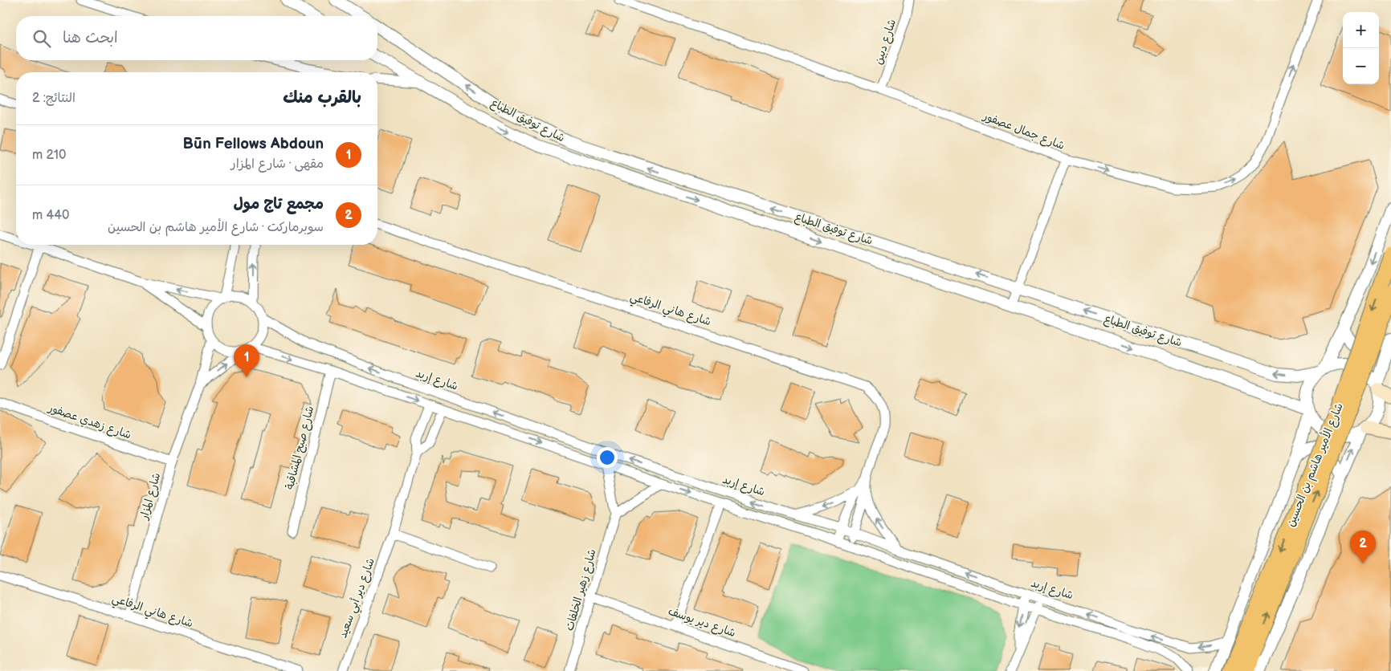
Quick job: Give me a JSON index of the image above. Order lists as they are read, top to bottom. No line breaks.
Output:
{"streets":{"highway":["شارع الأمير هاشم بن الحسين"],"street":["شارع دبين","شارع توفيق الطباع","شارع جمال عصفور","شارع هاني الرفاعي","شارع إربد","شارع زهدي عصفور","شارع صبح المشاقبة","شارع المزار","شارع زهير الخلفات","شارع دير أبي سعيد","شارع دير يوسف"]},"crossings":[["شارع دبين","شارع جمال عصفور"],["شارع هاني الرفاعي","شارع إربد"],["شارع هاني الرفاعي","شارع المزار"],["شارع إربد","شارع المزار"],["شارع زهدي عصفور","شارع المزار"],["شارع زهير الخلفات","شارع دير يوسف"]],"page":{"map_buttons":["+","−"],"search":"ابحث هنا","heading":["بالقرب منك","النتائج: 2"],"list":[{"mark":"1","name":"Būn Fellows Abdoun","note":"مقهى · شارع المزار","value":"210 m"},{"mark":"2","name":"مجمع تاج مول","note":"سوبرماركت · شارع الأمير هاشم بن الحسين","value":"440 m"}],"pins":["1","2"]}}
